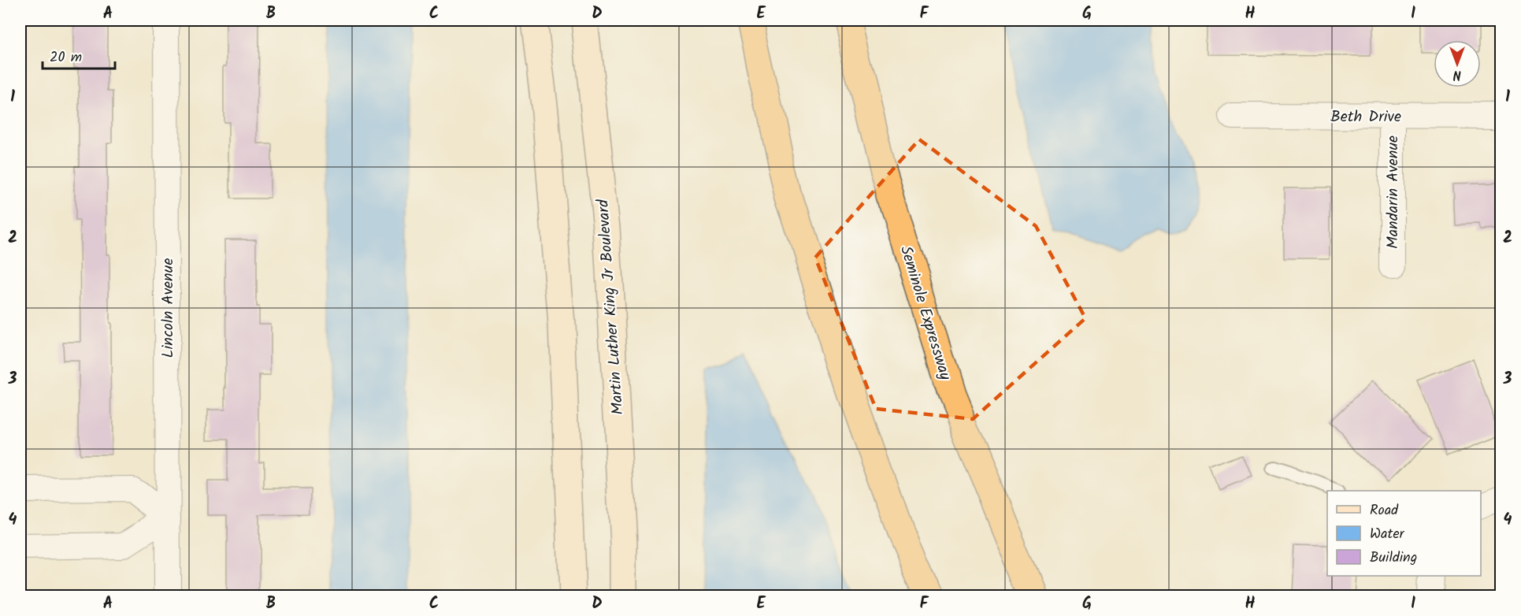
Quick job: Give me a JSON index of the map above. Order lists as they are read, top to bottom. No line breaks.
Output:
{"streets":{"highway":["Seminole Expressway"],"main road":["Martin Luther King Jr Boulevard"],"street":["Beth Drive","Mandarin Avenue","Lincoln Avenue"]},"crossings":[["Beth Drive","Mandarin Avenue"]],"legend":["Road","Water","Building"],"scale_bar":"20 m","north":"bottom","grid":{"columns":["A","B","C","D","E","F","G","H","I"],"rows":["1","2","3","4"]}}
